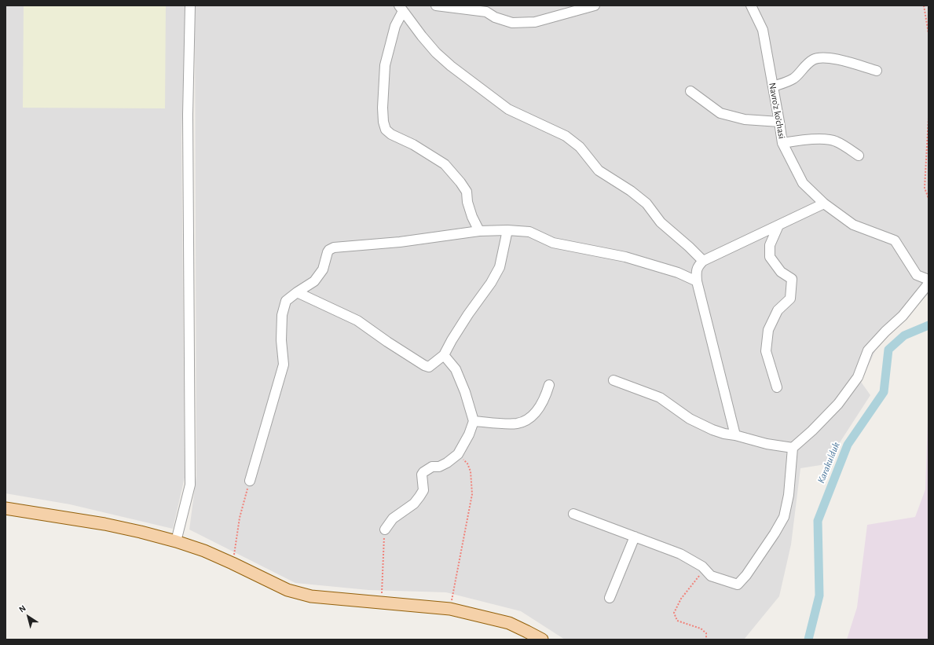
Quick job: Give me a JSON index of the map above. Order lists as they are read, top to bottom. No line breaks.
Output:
{"streets":{"street":["Navro'z ko'chasi"]},"water":["Karakulduk"],"north":"top left"}
